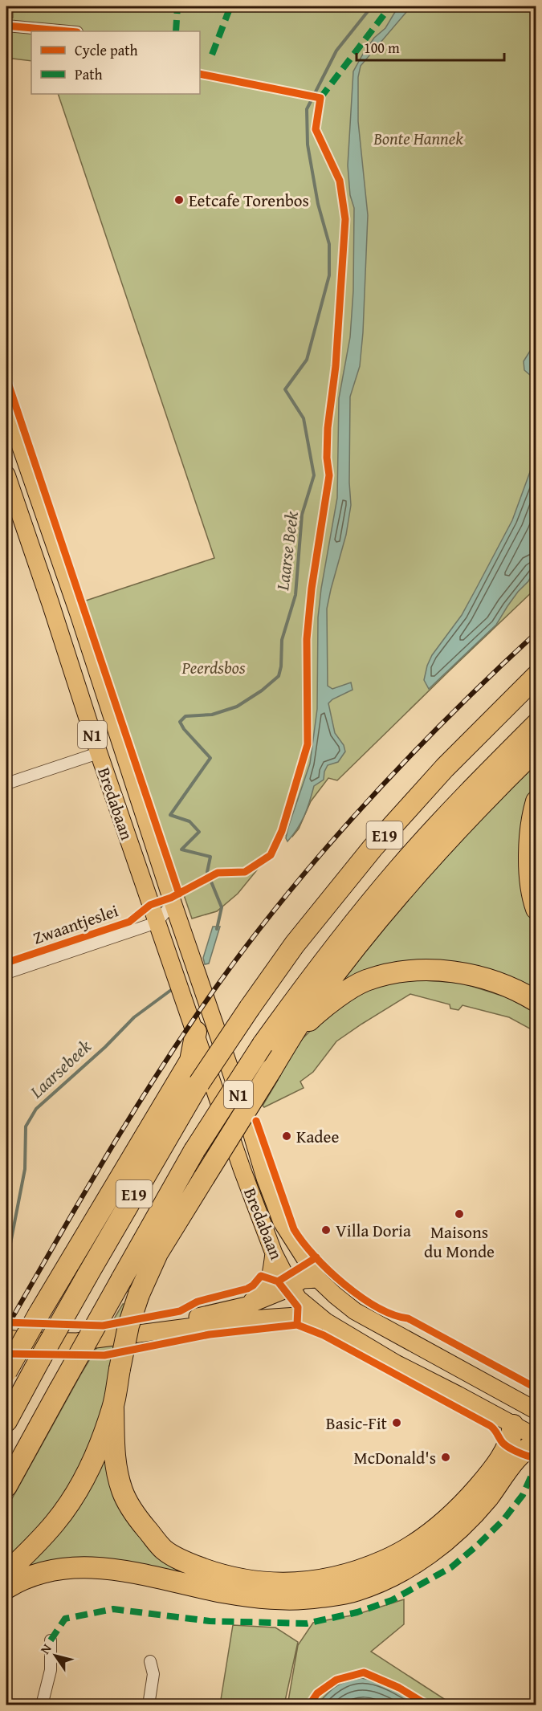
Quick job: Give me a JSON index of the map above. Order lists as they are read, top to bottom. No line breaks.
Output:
{"streets":{"highway":["E19"],"main road":["N1","Bredabaan"],"street":["Zwaantjeslei"]},"crossings":[["Bredabaan","Zwaantjeslei"]],"water":["Laarse Beek","Laarsebeek"],"parks":["Bonte Hannek","Peerdsbos"],"places":["Eetcafe Torenbos","Kadee","Maisons du Monde","Villa Doria","Basic-Fit","McDonald's"],"legend":["Cycle path","Path"],"scale_bar":"100 m","north":"top left"}
